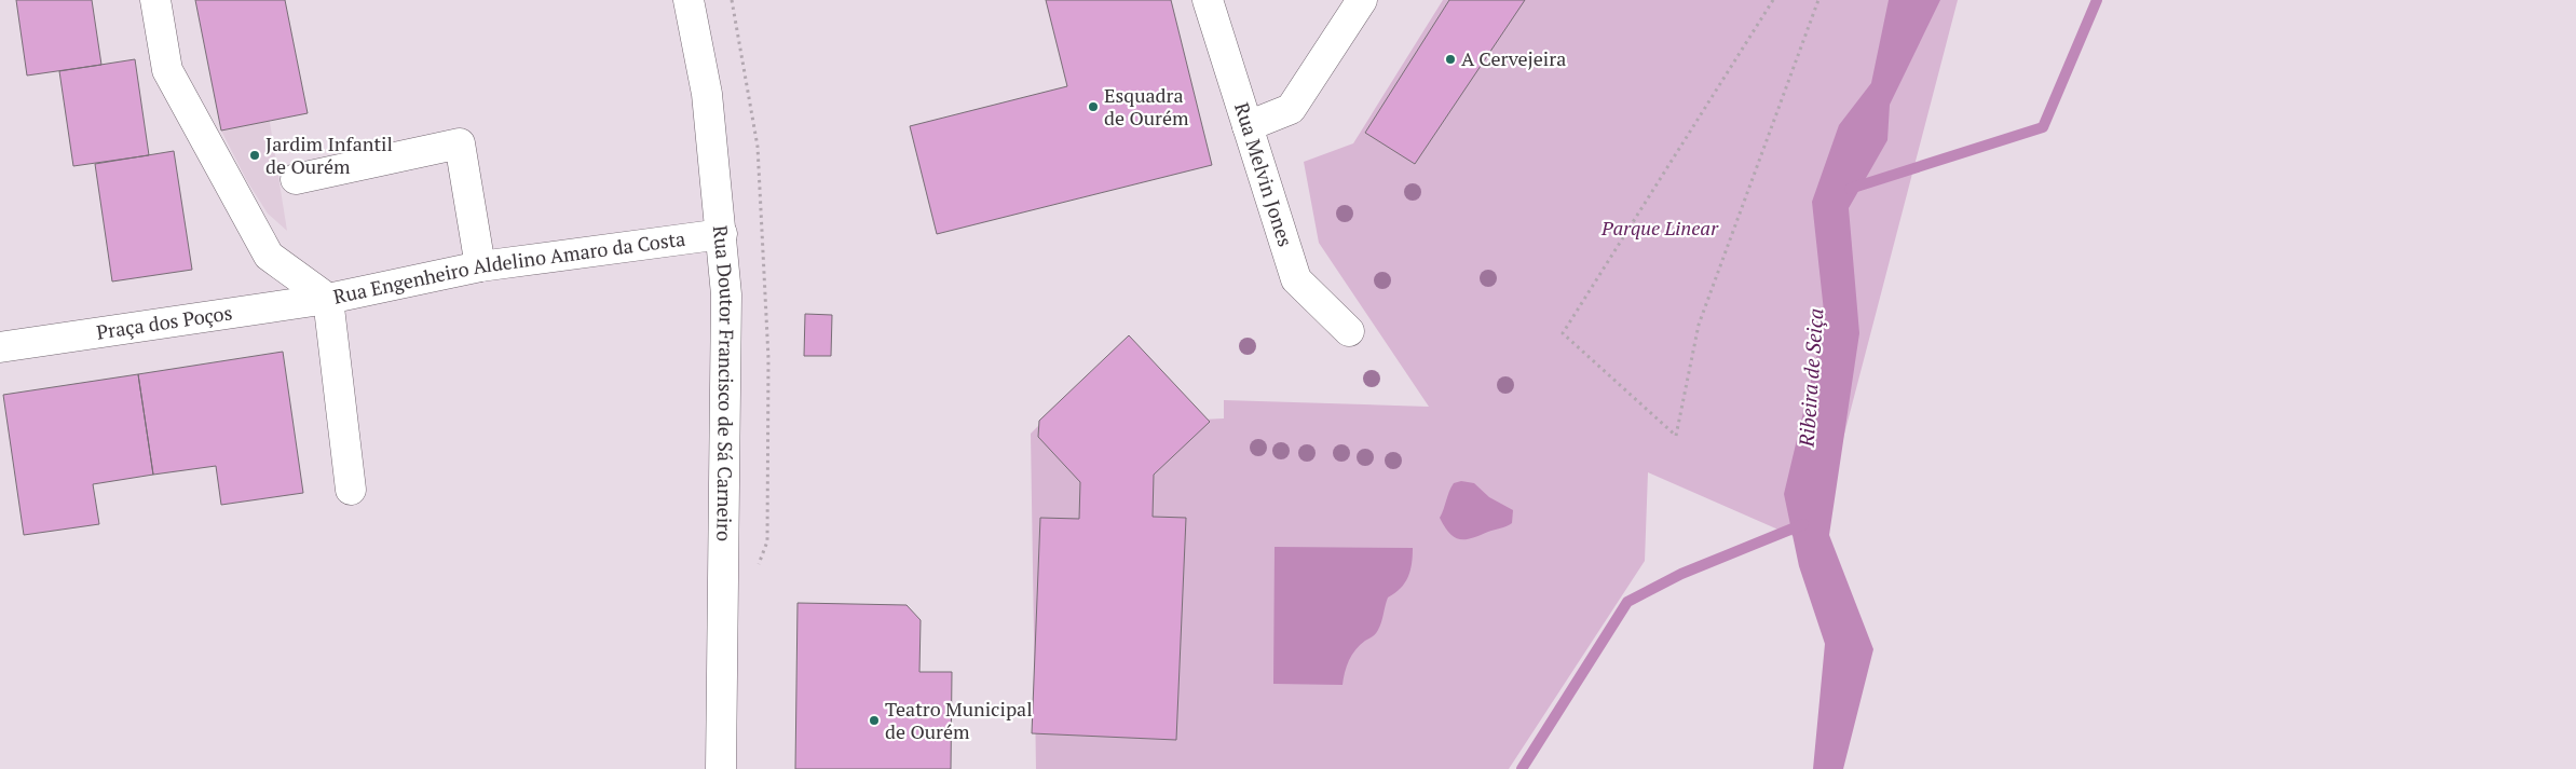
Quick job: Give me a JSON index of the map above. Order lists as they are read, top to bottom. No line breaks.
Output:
{"streets":{"street":["Rua Melvin Jones","Rua Engenheiro Aldelino Amaro da Costa","Praça dos Poços","Rua Doutor Francisco de Sá Carneiro"]},"crossings":[["Rua Engenheiro Aldelino Amaro da Costa","Praça dos Poços"],["Rua Engenheiro Aldelino Amaro da Costa","Rua Doutor Francisco de Sá Carneiro"]],"water":["Ribeira de Seiça"],"parks":["Parque Linear"],"places":["A Cervejeira","Esquadra de Ourém","Jardim Infantil de Ourém","Teatro Municipal de Ourém"]}
